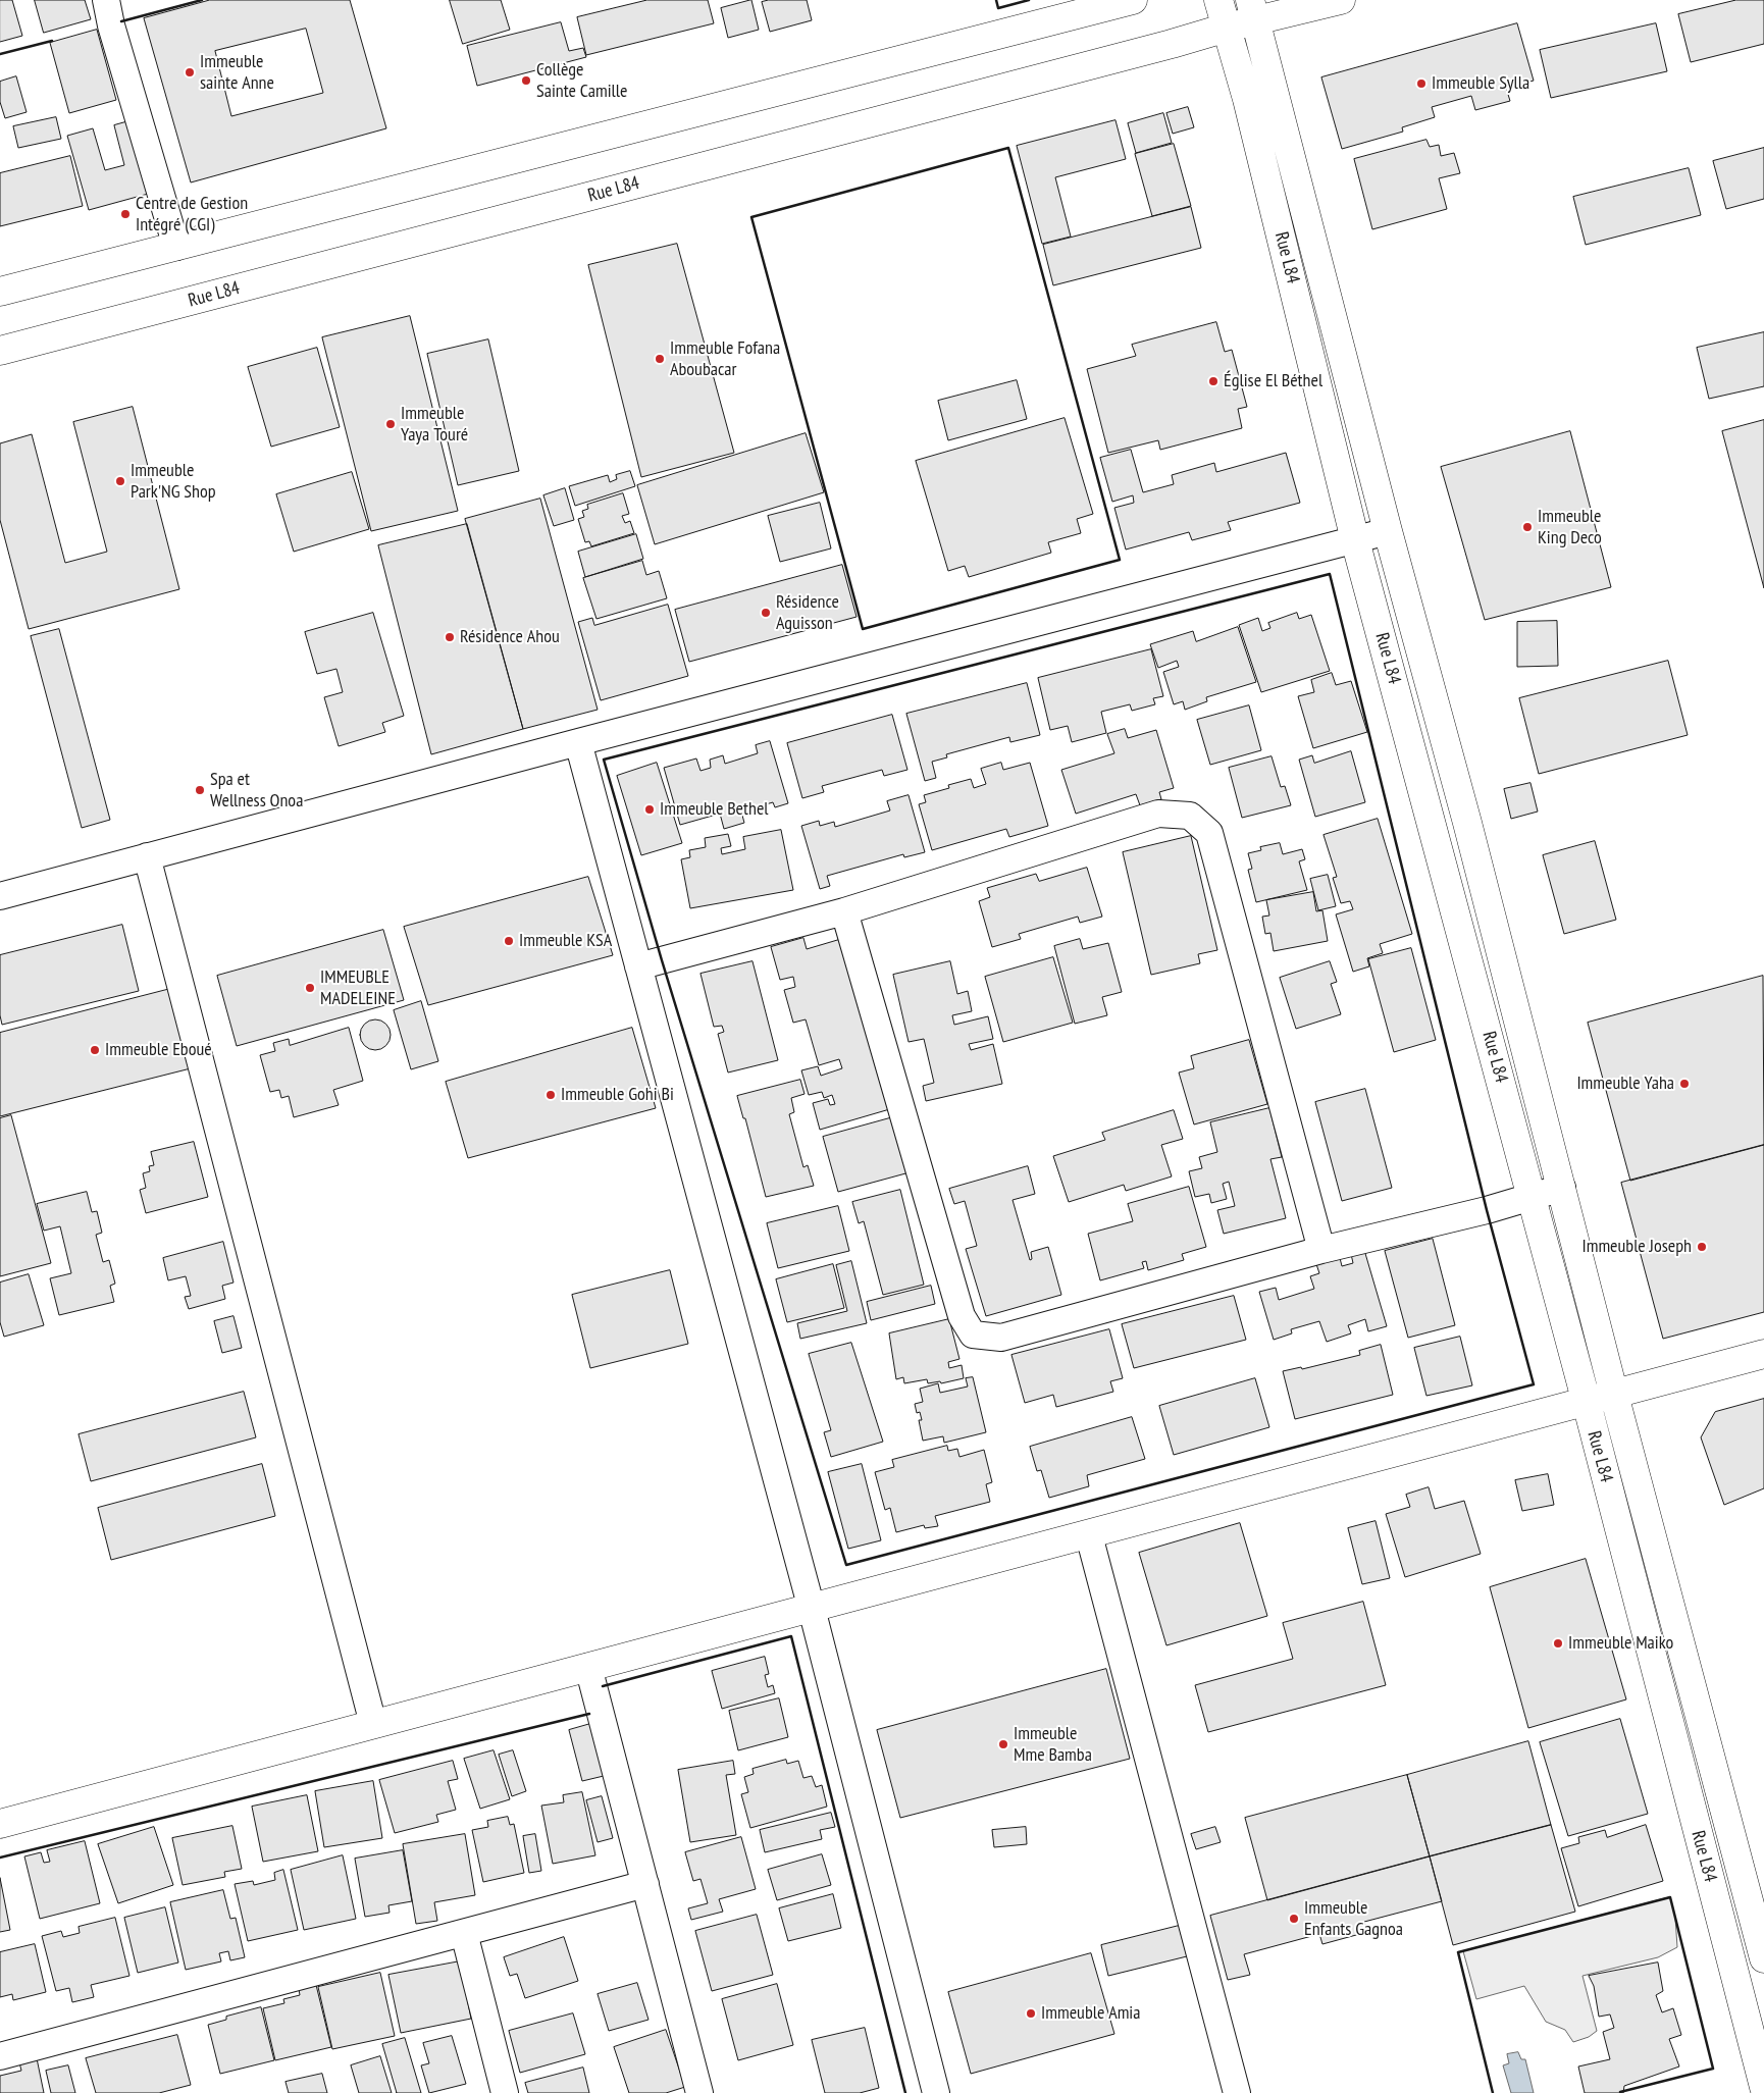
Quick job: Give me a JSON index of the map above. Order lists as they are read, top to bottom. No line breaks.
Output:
{"streets":{"street":["Rue L84"]},"places":["Immeuble sainte Anne","Collège Sainte Camille","Immeuble Sylla","Centre de Gestion Intégré (CGI)","Immeuble Fofana Aboubacar","Église El Béthel","Immeuble Yaya Touré","Immeuble Park'NG Shop","Immeuble King Deco","Résidence Aguisson","Résidence Ahou","Spa et Wellness Onoa","Immeuble Bethel","Immeuble KSA","IMMEUBLE MADELEINE","Immeuble Eboué","Immeuble Yaha","Immeuble Gohi Bi","Immeuble Joseph","Immeuble Maiko","Immeuble Mme Bamba","Immeuble Enfants Gagnoa","Immeuble Amia"]}
